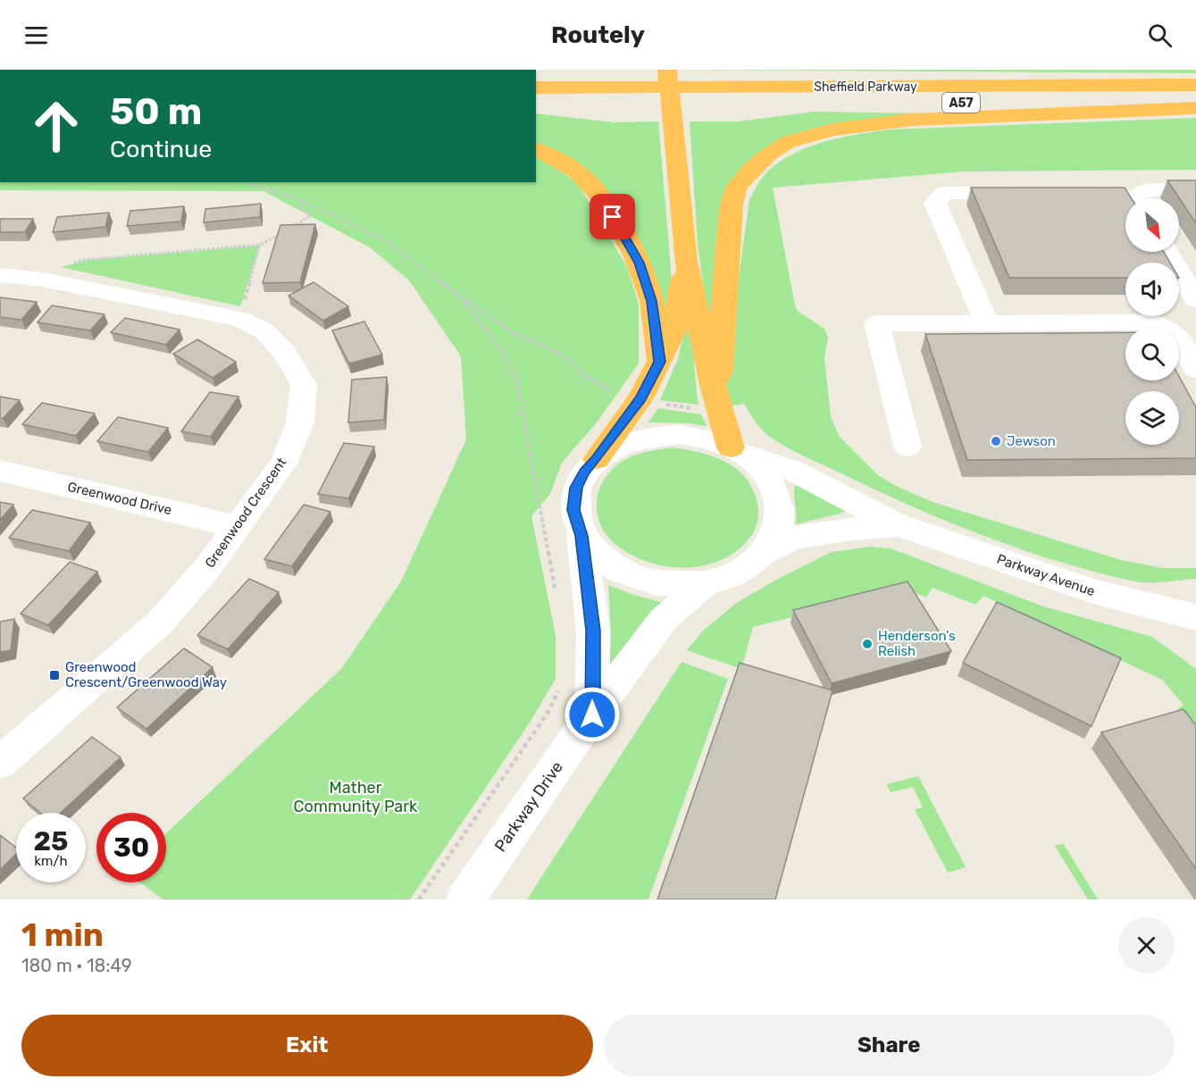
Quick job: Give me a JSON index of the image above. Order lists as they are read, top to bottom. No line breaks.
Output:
{"streets":{"highway":["Sheffield Parkway","A57"],"street":["Greenwood Drive","Greenwood Crescent","Parkway Avenue","Parkway Drive"]},"crossings":[["Greenwood Drive","Greenwood Crescent"],["Parkway Avenue","Parkway Drive"]],"parks":["Mather Community Park"],"places":{"other":["Jewson","Henderson's Relish"],"transit":["Greenwood Crescent/Greenwood Way"]},"north":"bottom right","page":{"header":"Routely","turn":["50 m","Continue"],"speed":"25 km/h","limit":"30","heading":["1 min","180 m · 18:49"],"buttons":["Exit","Share"]}}
